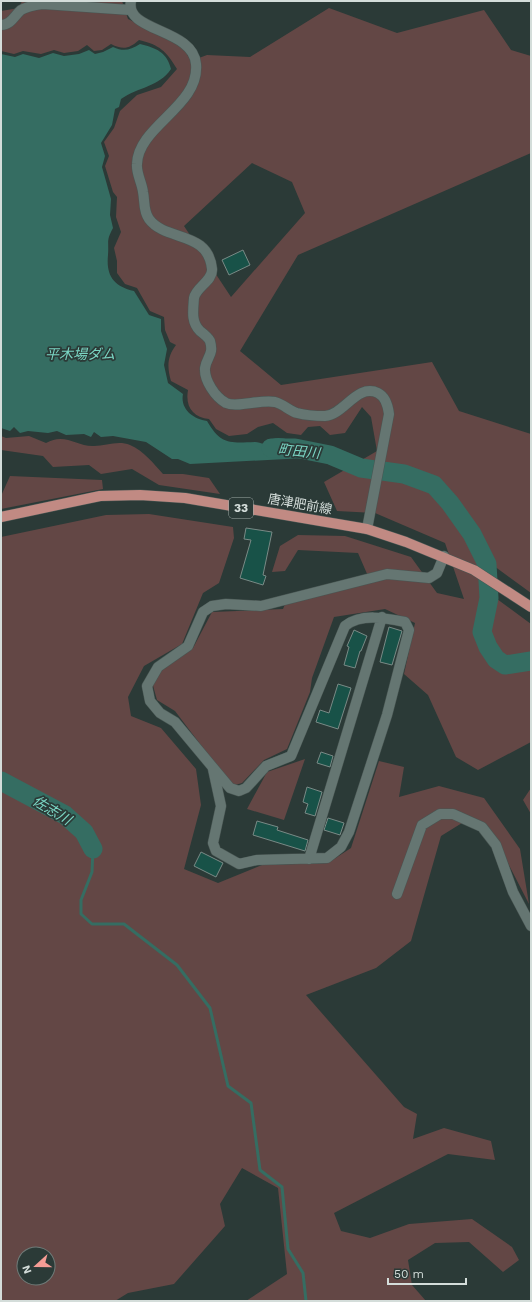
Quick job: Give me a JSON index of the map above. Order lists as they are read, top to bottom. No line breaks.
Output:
{"streets":{"main road":["唐津肥前線","33"]},"water":["平木場ダム","町田川","佐志川"],"scale_bar":"50 m","north":"left"}
